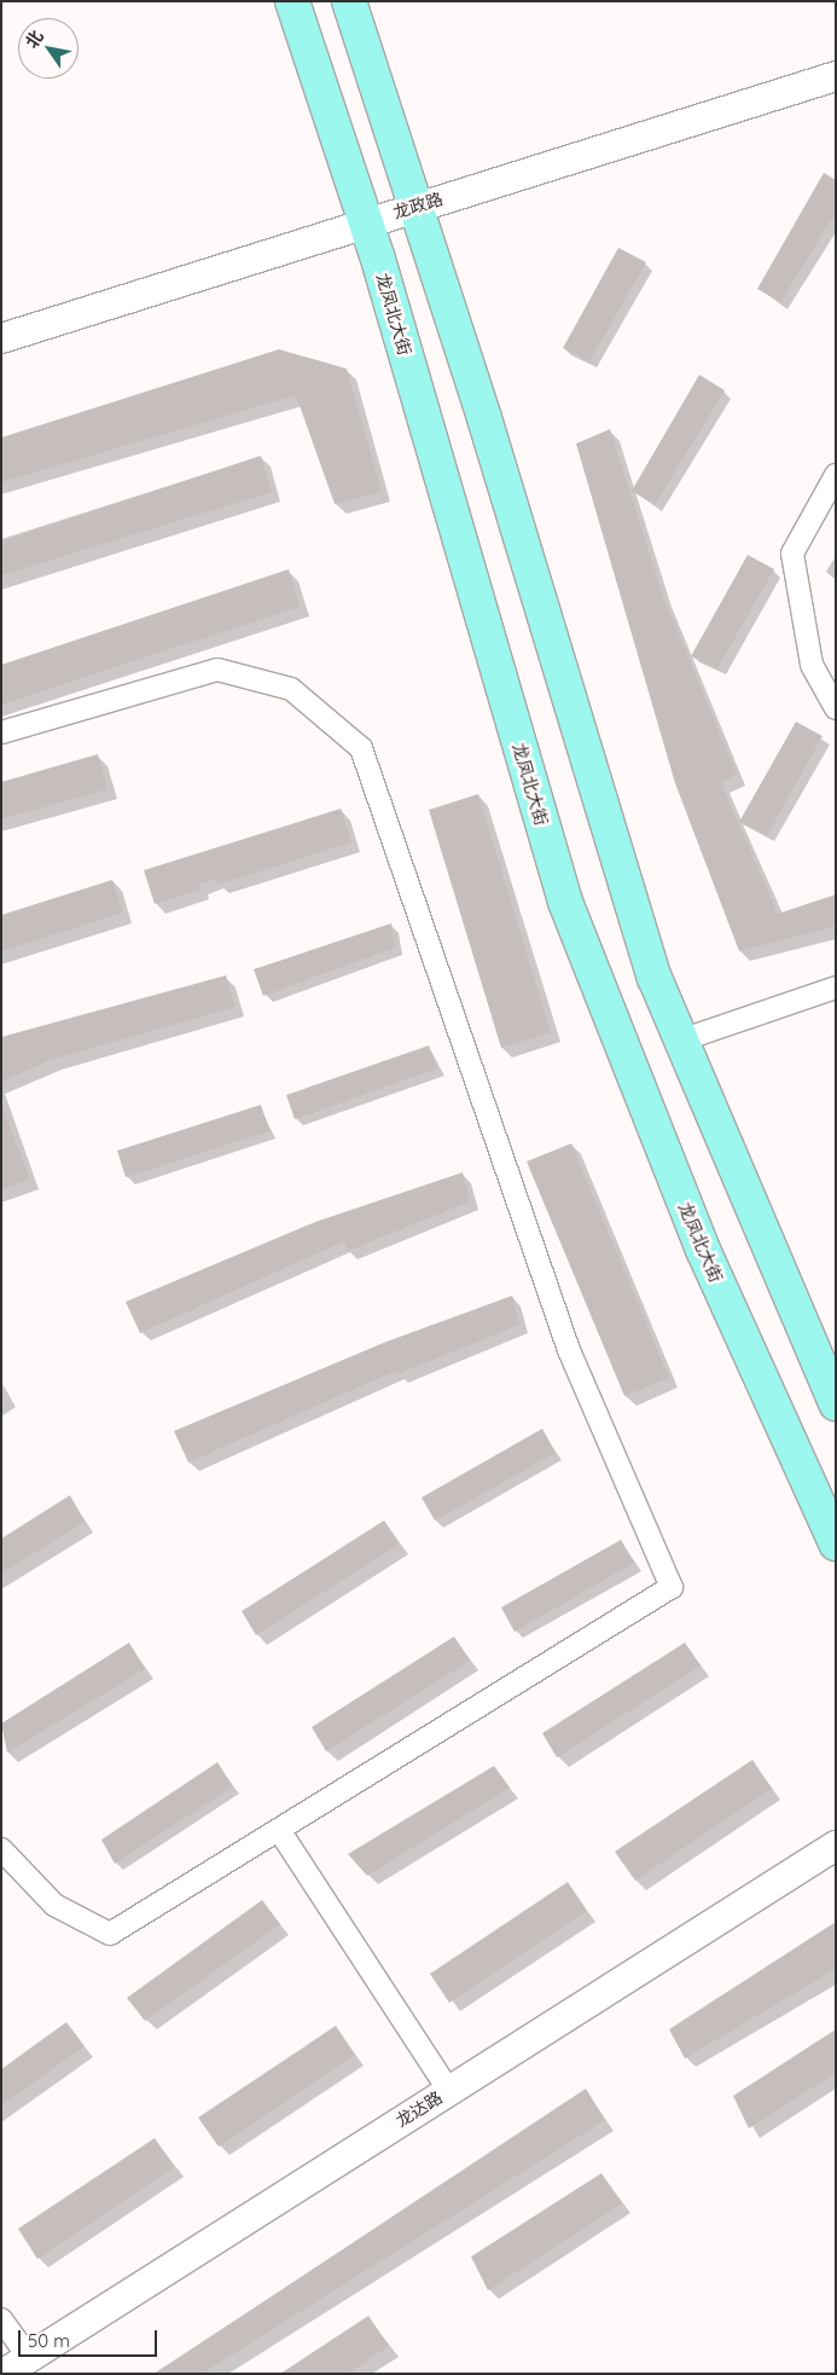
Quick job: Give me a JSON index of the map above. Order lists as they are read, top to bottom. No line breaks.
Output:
{"streets":{"main road":["龙凤北大街"],"street":["龙政路","龙达路"]},"crossings":[["龙政路","龙凤北大街"]],"scale_bar":"50 m","north":"top left"}
